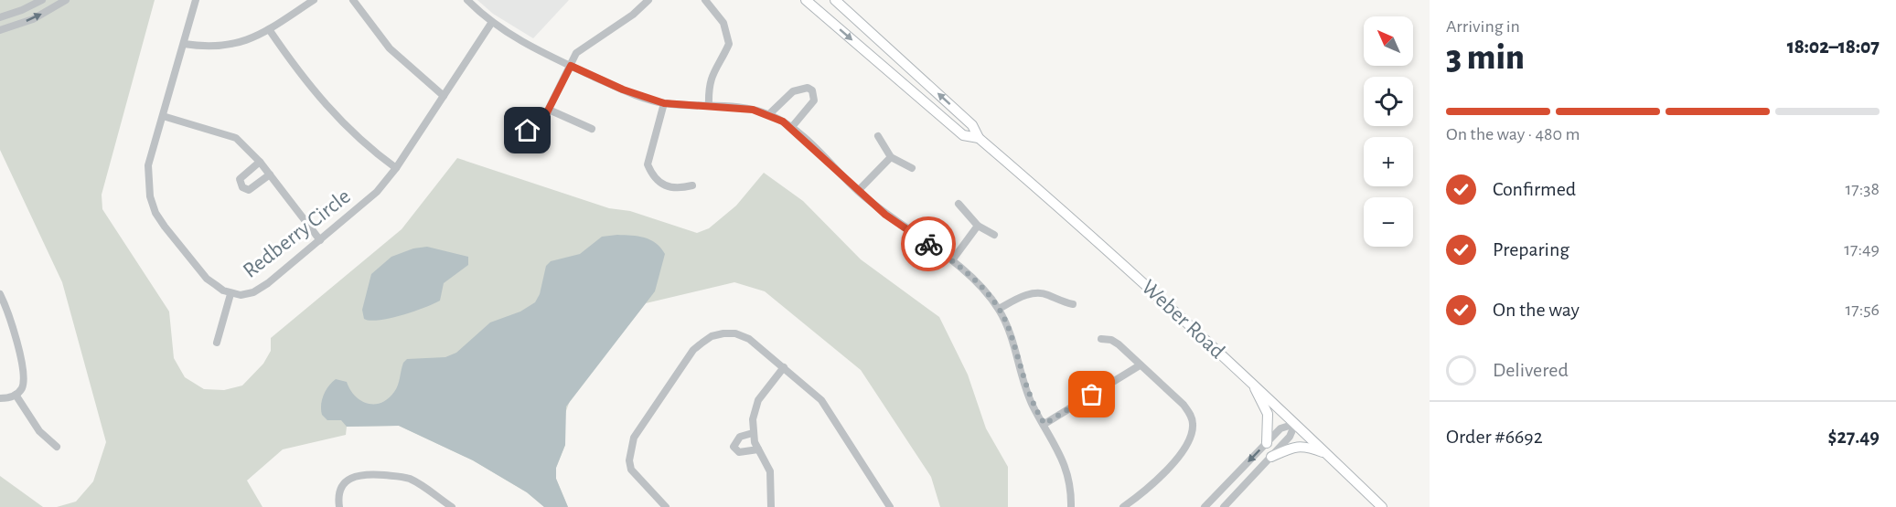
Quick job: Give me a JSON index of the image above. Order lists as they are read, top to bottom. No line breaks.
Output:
{"streets":{"main road":["Weber Road"],"street":["Redberry Circle"]},"north":"top left","page":{"heading":["3 min","Arriving in","18:02–18:07"],"panel":["Order #6692","$27.49"],"map_buttons":["+","−"],"bar":"On the way · 480 m","list":[["Confirmed","17:38"],["Preparing","17:49"],["On the way","17:56"],"Delivered"]}}
